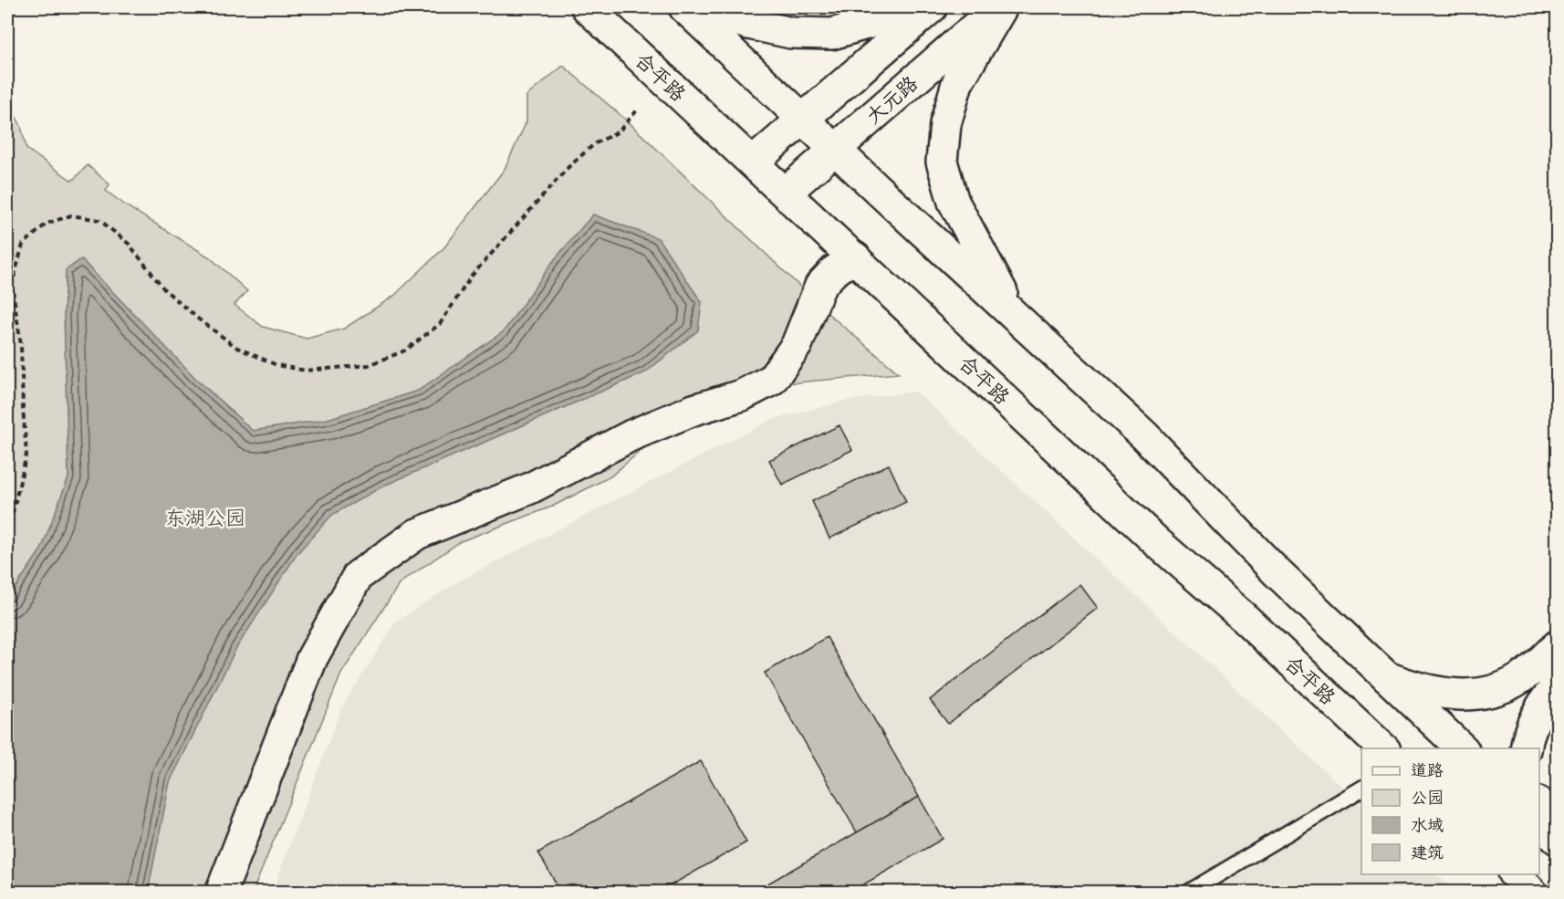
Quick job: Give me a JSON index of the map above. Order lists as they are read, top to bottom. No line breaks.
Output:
{"streets":{"main road":["合平路","大元路"]},"crossings":[["合平路","大元路"]],"parks":["东湖公园"],"legend":["道路","公园","水域","建筑"]}
